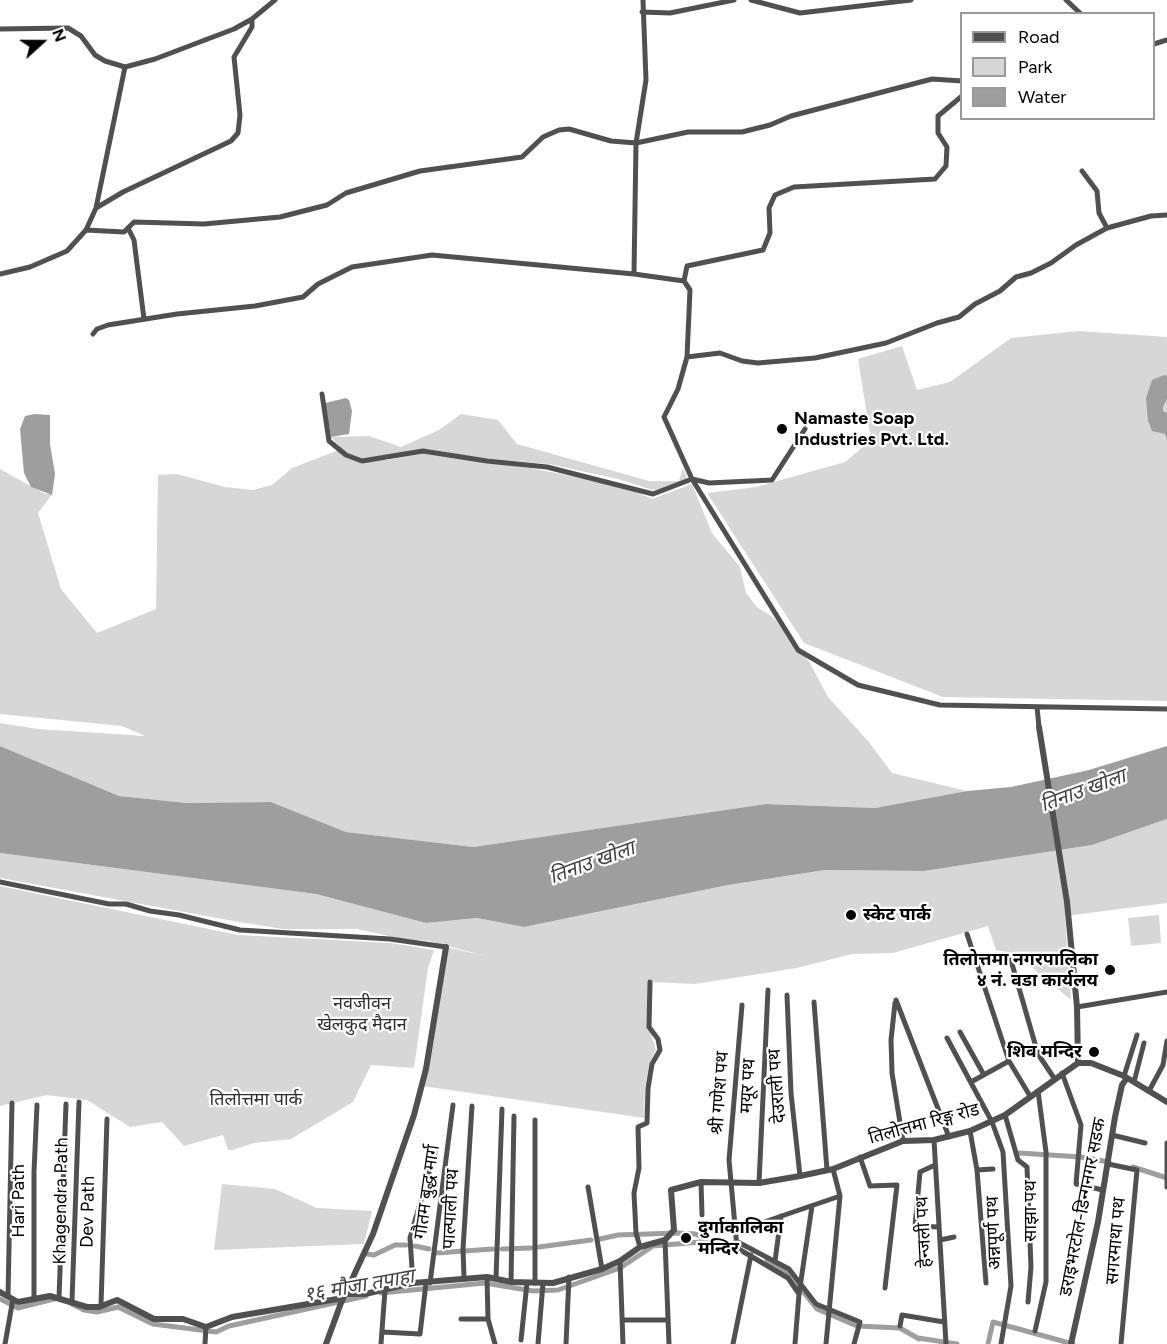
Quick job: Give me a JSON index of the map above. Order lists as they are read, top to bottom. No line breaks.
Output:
{"streets":{"street":["मयूर पथ","देउराली पथ","श्री गणेश पथ","तिलोत्तमा रिङ्ग रोड","गौतम बुद्ध मार्ग","Hari Path","Khagendra Path","डराइभरटोल-डिन्गनगर सडक","पाल्पाली पथ","साझा पथ","Dev Path","हेन्जली पथ","अन्नपूर्ण पथ","सगरमाथा पथ"]},"crossings":[["मयूर पथ","तिलोत्तमा रिङ्ग रोड"],["देउराली पथ","तिलोत्तमा रिङ्ग रोड"],["श्री गणेश पथ","तिलोत्तमा रिङ्ग रोड"],["तिलोत्तमा रिङ्ग रोड","साझा पथ"],["तिलोत्तमा रिङ्ग रोड","हेन्जली पथ"],["तिलोत्तमा रिङ्ग रोड","अन्नपूर्ण पथ"],["डराइभरटोल-डिन्गनगर सडक","सगरमाथा पथ"]],"water":["तिनाउ खोला","१६ मौजा तपाहा"],"parks":["नवजीवन खेलकुद मैदान","तिलोत्तमा पार्क"],"places":["Namaste Soap Industries Pvt. Ltd.","स्केट पार्क","तिलोत्तमा नगरपालिका ४ नं. वडा कार्यलय","शिव मन्दिर","दुर्गाकालिका मन्दिर"],"legend":["Road","Park","Water"],"north":"right"}
